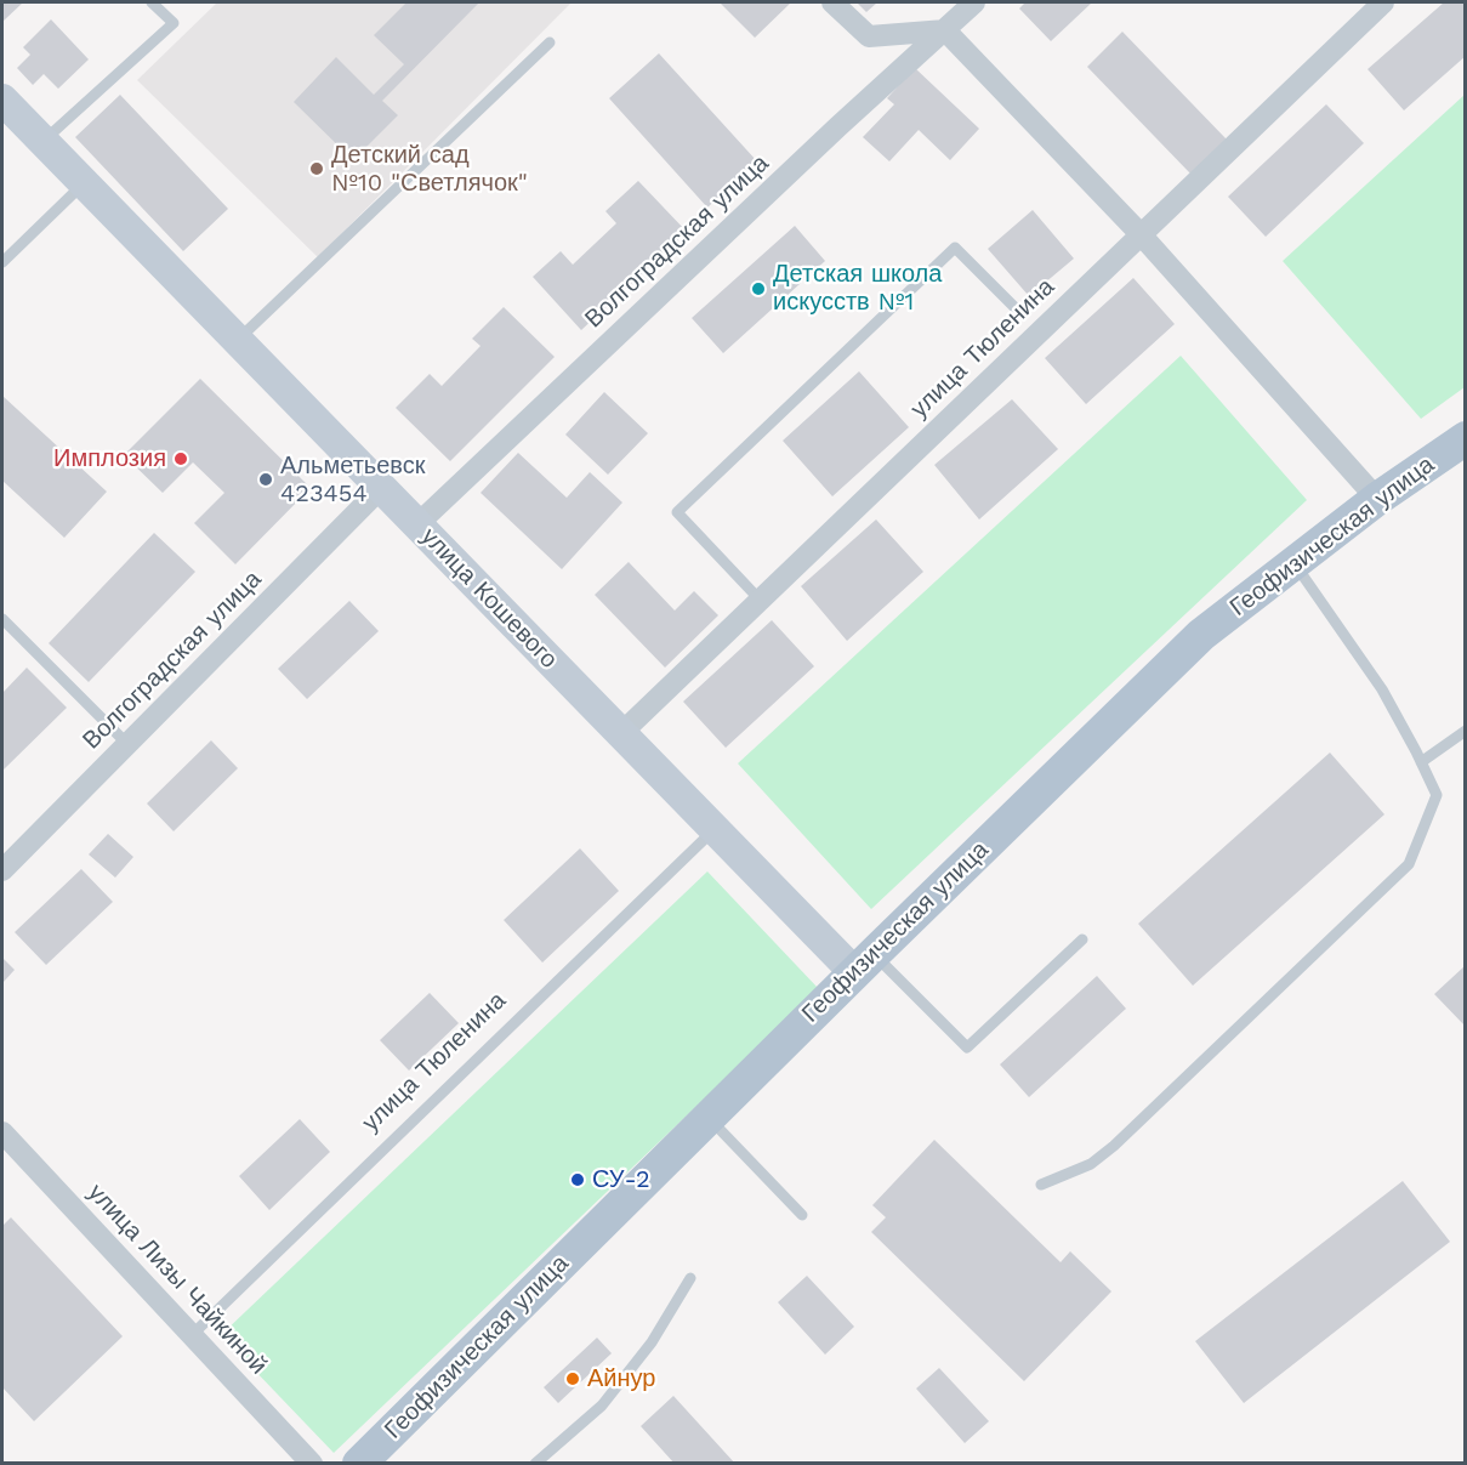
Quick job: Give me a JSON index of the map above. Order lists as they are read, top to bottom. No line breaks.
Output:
{"streets":{"main road":["Геофизическая улица"],"street":["Волгоградская улица","улица Тюленина","улица Кошевого","улица Лизы Чайкиной"]},"crossings":[["Волгоградская улица","улица Кошевого"],["улица Тюленина","улица Кошевого"],["улица Тюленина","улица Лизы Чайкиной"],["Геофизическая улица","улица Кошевого"]],"places":["Детский сад №10 \"Светлячок\"","Детская школа искусств №1","Имплозия","Альметьевск 423454","СУ-2","Айнур"]}
